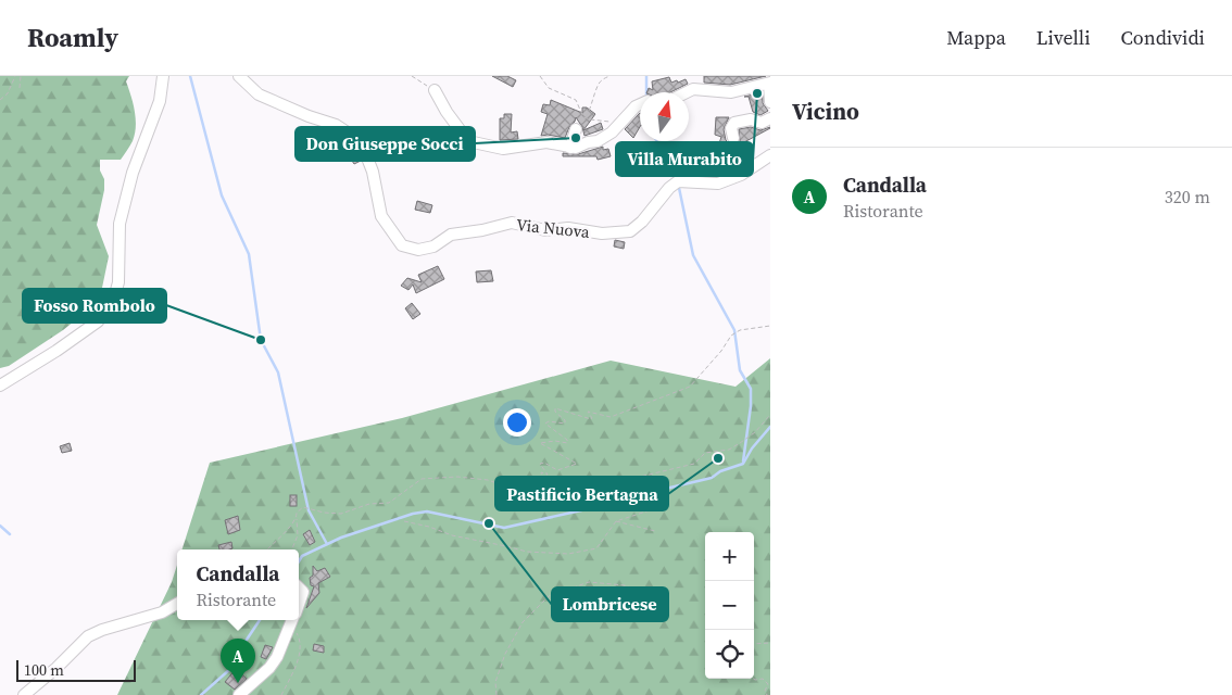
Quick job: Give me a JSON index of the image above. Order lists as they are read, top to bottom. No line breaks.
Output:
{"streets":{"street":["Via Nuova"]},"places":["Villa Murabito","Don Giuseppe Socci","Fosso Rombolo","Pastificio Bertagna","Lombricese"],"scale_bar":"100 m","north":"top","page":{"header":"Roamly","nav":["Mappa","Livelli","Condividi"],"heading":"Vicino","list":[{"mark":"A","name":"Candalla","note":"Ristorante","value":"320 m"}],"map_buttons":["+","−"],"popup":["Candalla","Ristorante"],"pins":"A","scale":"100 m"}}
